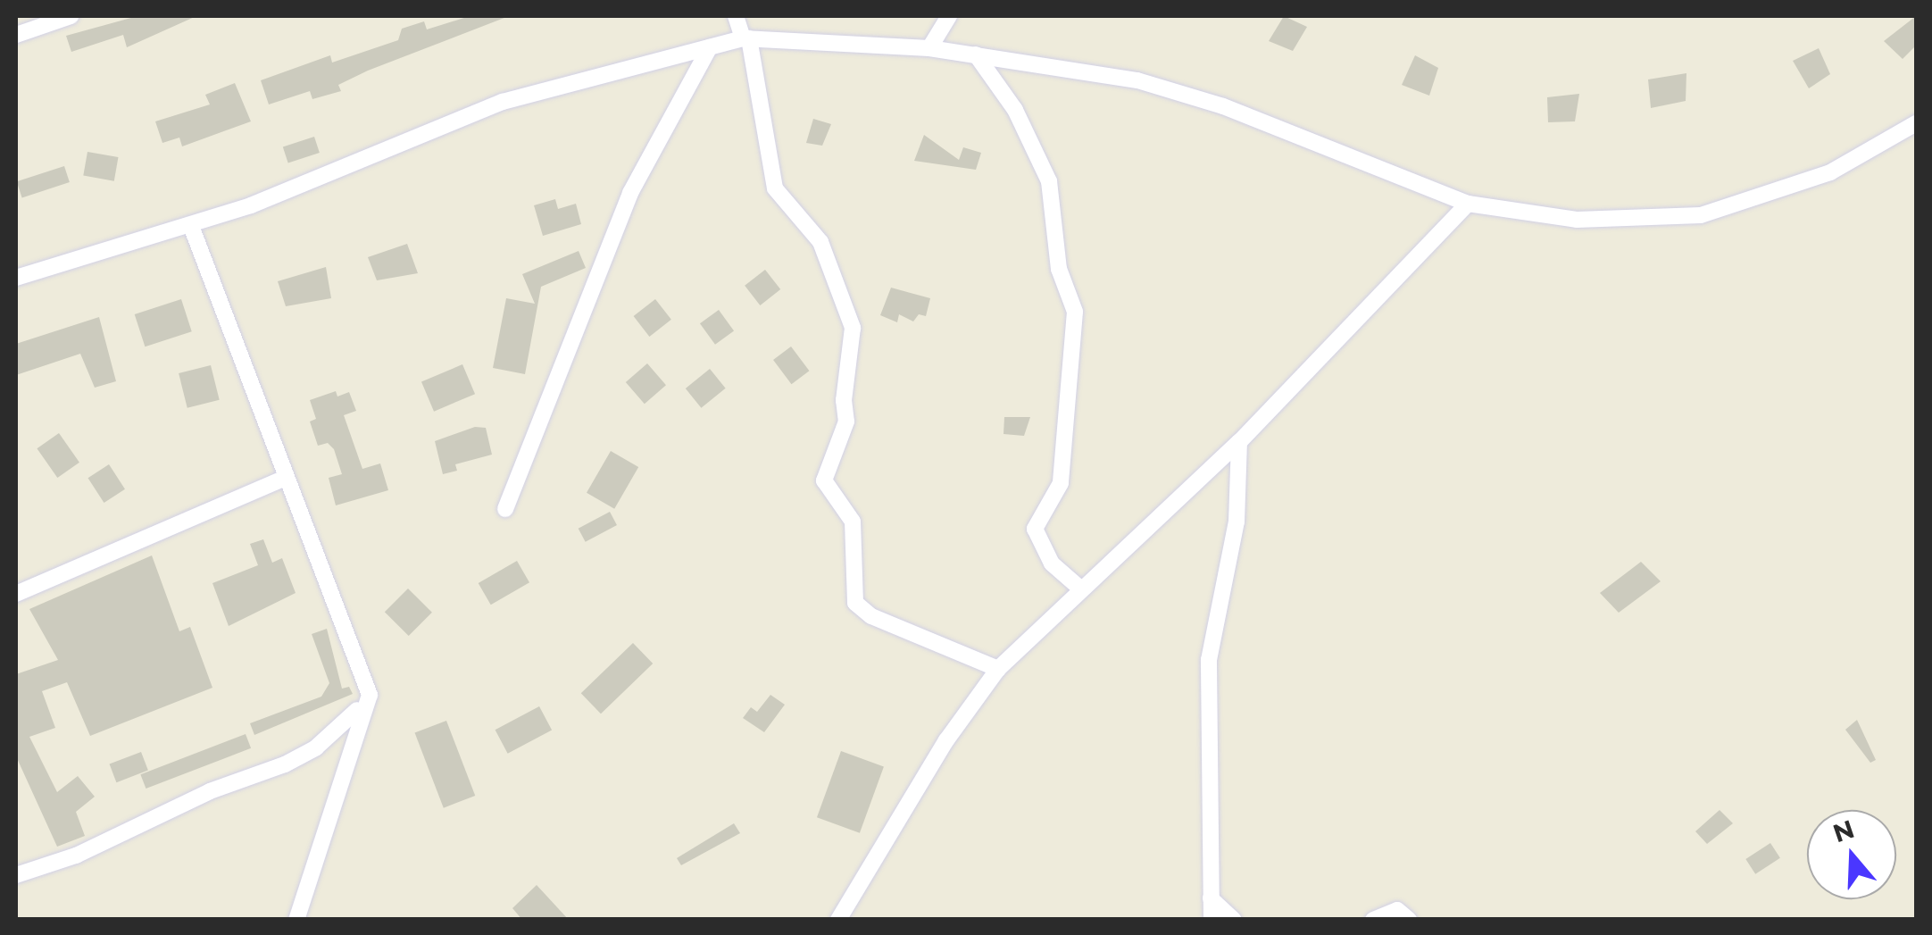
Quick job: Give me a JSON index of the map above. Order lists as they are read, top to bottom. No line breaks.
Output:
{"north":"top"}
